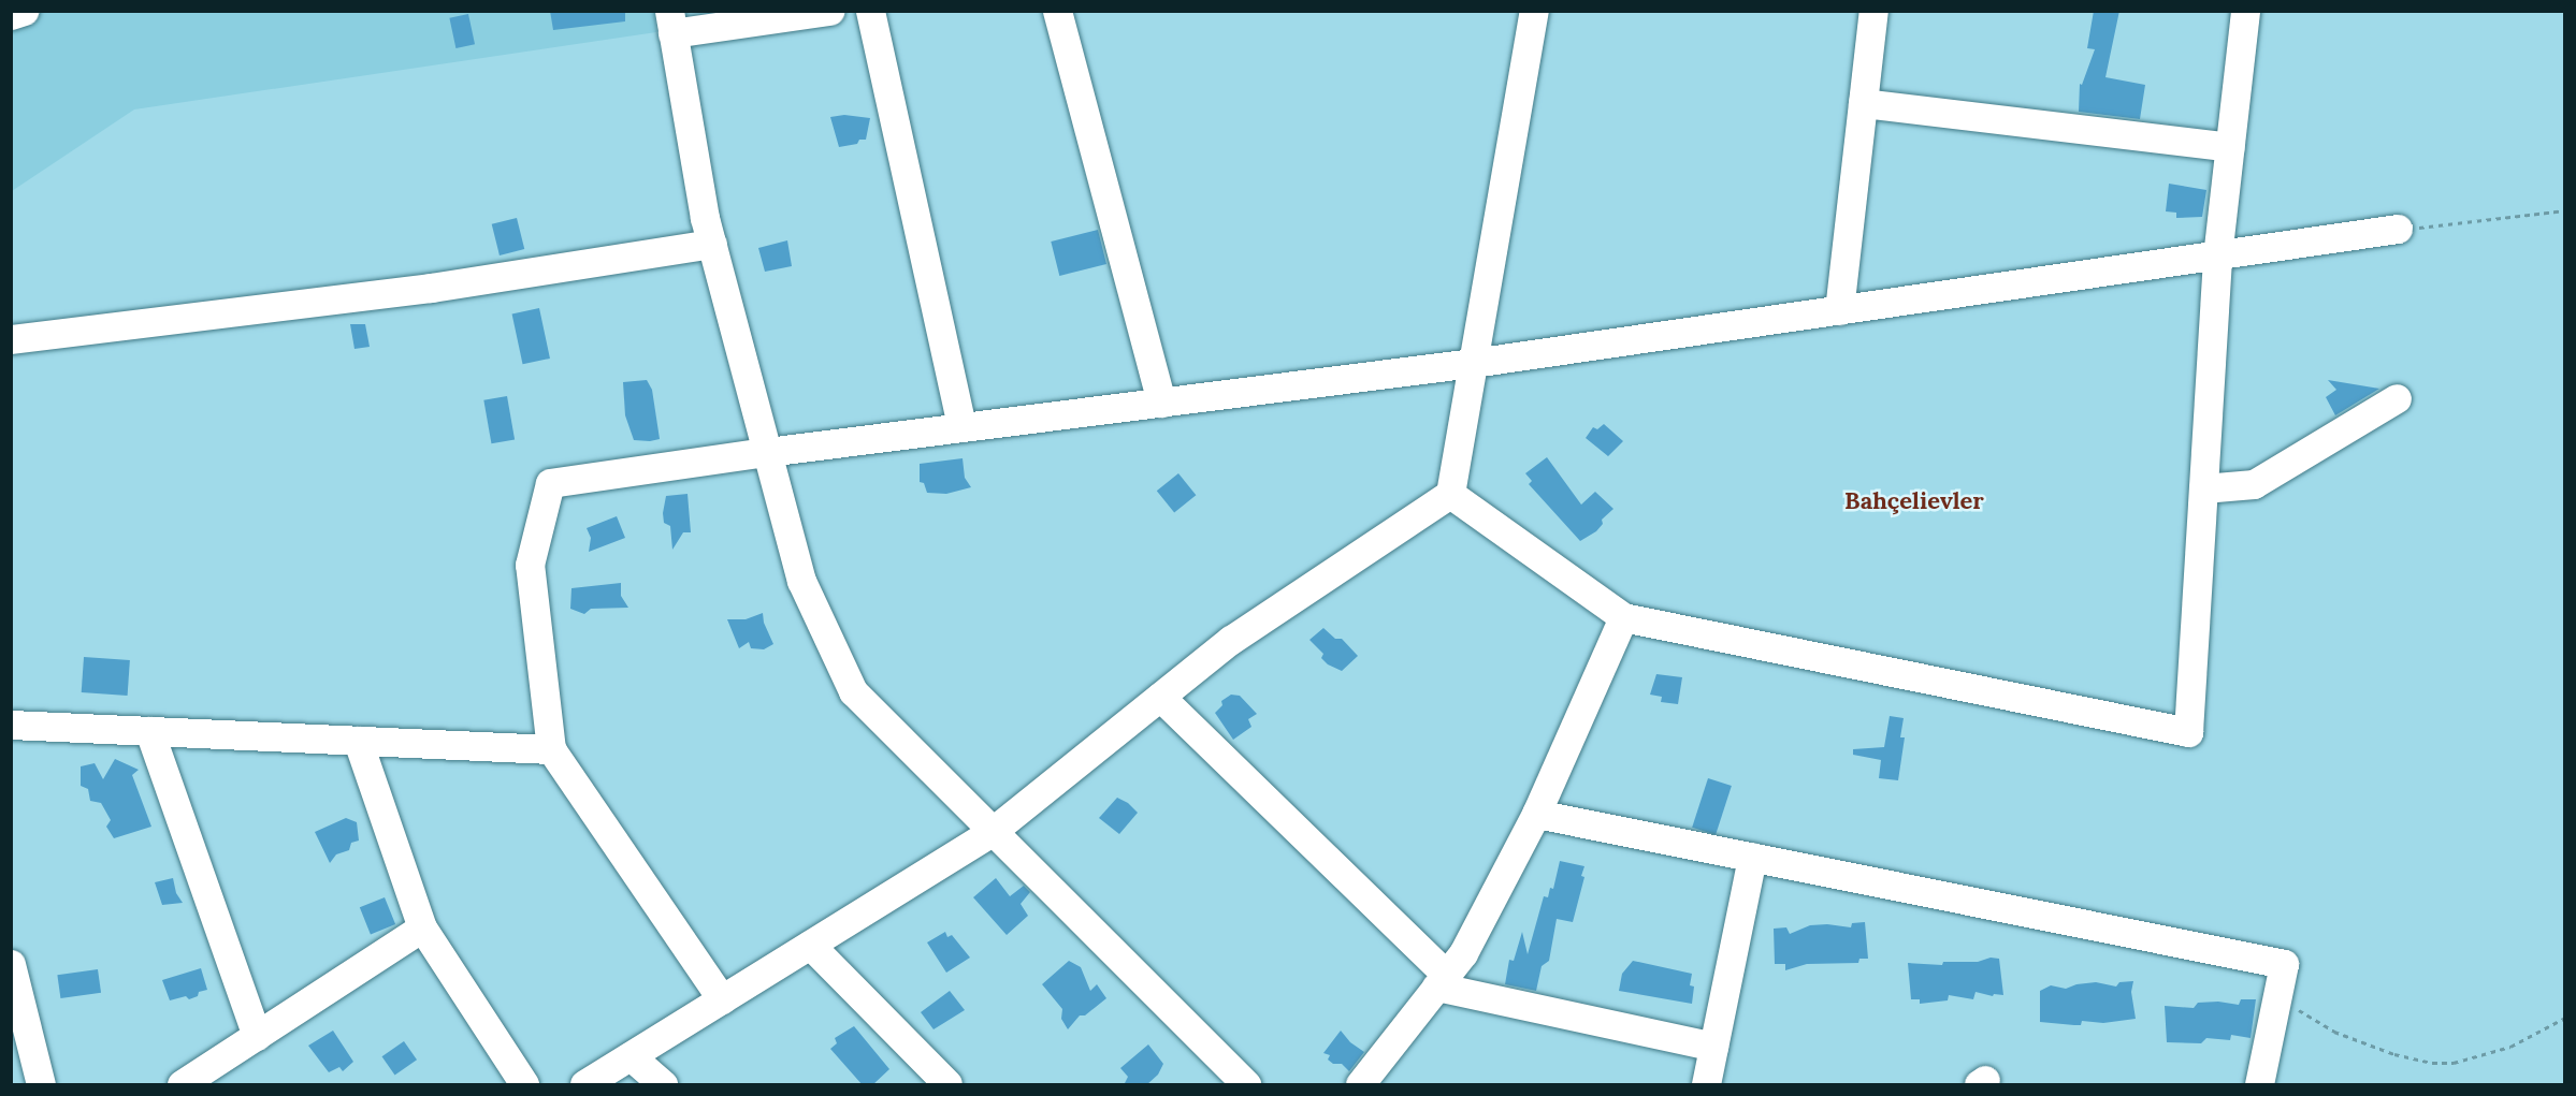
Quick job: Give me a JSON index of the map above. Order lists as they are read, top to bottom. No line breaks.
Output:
{"districts":["Bahçelievler"]}
